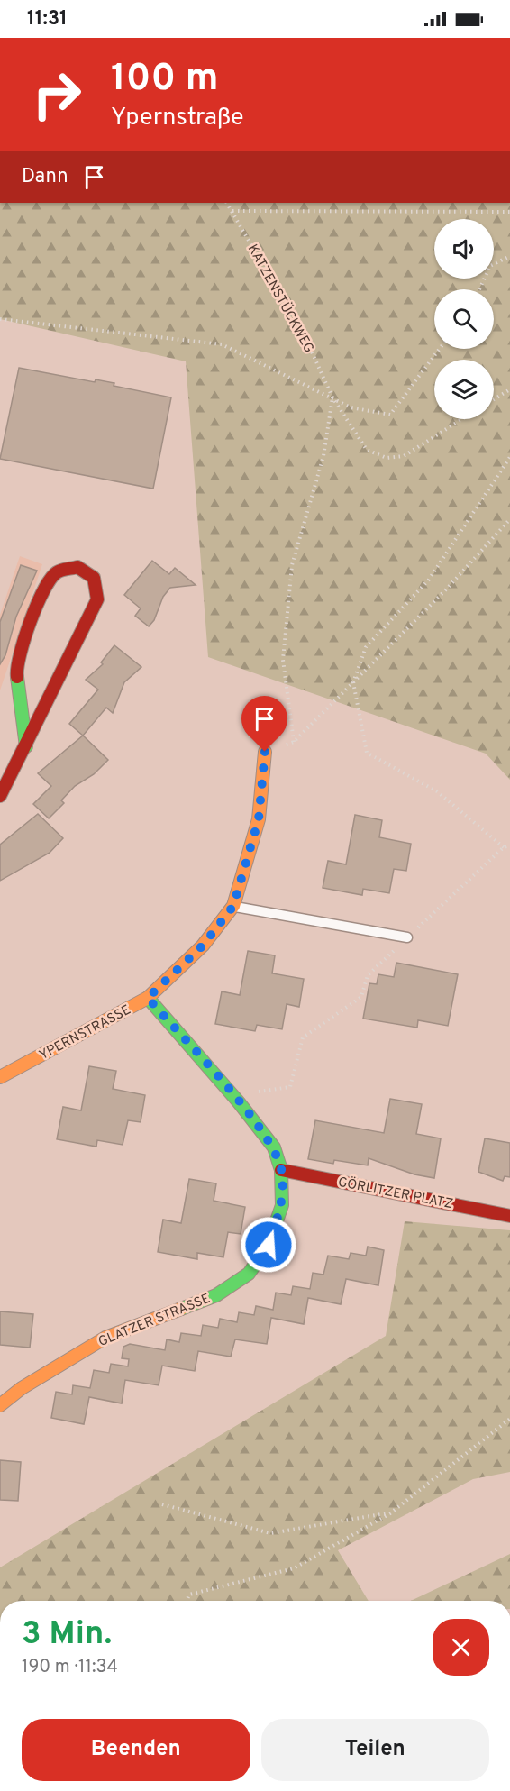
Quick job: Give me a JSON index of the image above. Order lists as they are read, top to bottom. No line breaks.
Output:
{"streets":{"street":["YPERNSTRASSE","GÖRLITZER PLATZ","GLATZER STRASSE"],"path":["KATZENSTÜCKWEG"]},"crossings":[["YPERNSTRASSE","GLATZER STRASSE"],["GÖRLITZER PLATZ","GLATZER STRASSE"]],"page":{"status":"11:31","turn":["100 m","Ypernstraße"],"then":"Dann","heading":["3 Min.","190 m · 11:34"],"buttons":["Beenden","Teilen"]}}
